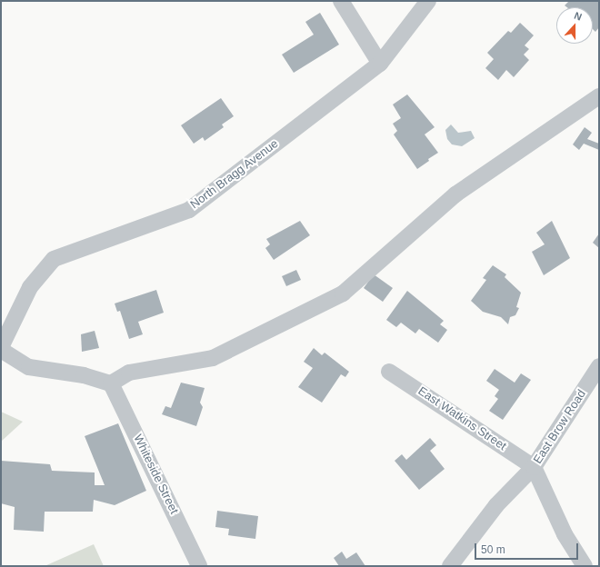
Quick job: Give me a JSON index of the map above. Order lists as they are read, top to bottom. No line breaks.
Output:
{"streets":{"street":["North Bragg Avenue","East Watkins Street","East Brow Road","Whiteside Street"]},"crossings":[["East Watkins Street","East Brow Road"]],"scale_bar":"50 m","north":"top"}
